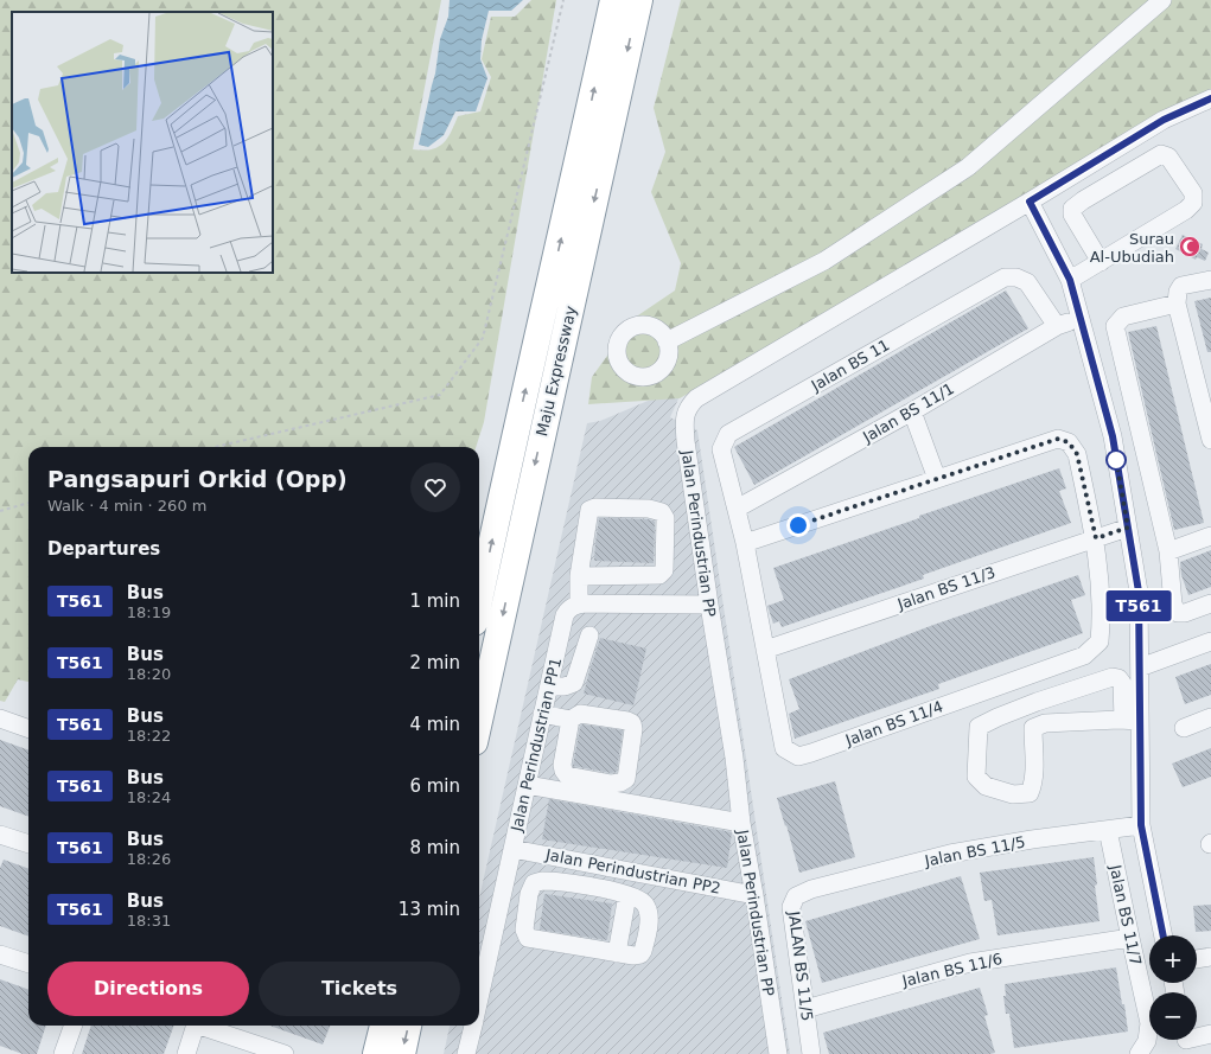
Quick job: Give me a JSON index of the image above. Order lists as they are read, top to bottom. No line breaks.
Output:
{"streets":{"highway":["Maju Expressway"],"street":["Jalan BS 11","Jalan BS 11/1","Jalan Perindustrian PP","Jalan BS 11/3","Jalan BS 11/4","Jalan Perindustrian PP1","Jalan BS 11/5","Jalan Perindustrian PP2","Jalan BS 11/7","JALAN BS 11/5","Jalan BS 11/6"]},"crossings":[["Jalan BS 11","Jalan BS 11/1"],["Jalan BS 11","Jalan BS 11/4"],["Jalan Perindustrian PP","Jalan Perindustrian PP2"],["Jalan BS 11/3","Jalan BS 11/4"],["Jalan Perindustrian PP1","Jalan Perindustrian PP2"],["Jalan BS 11/5","Jalan BS 11/7"],["Jalan BS 11/5","JALAN BS 11/5"],["Jalan BS 11/7","Jalan BS 11/6"],["JALAN BS 11/5","Jalan BS 11/6"]],"places":{"mosque":["Surau Al-Ubudiah"]},"lines":["bus line T561"],"page":{"on_map":"T561","heading":[["Pangsapuri Orkid (Opp)","Walk · 4 min · 260 m"],"Departures"],"list":[{"mark":"T561","name":"Bus","note":"18:19","value":"1 min"},{"mark":"T561","name":"Bus","note":"18:20","value":"2 min"},{"mark":"T561","name":"Bus","note":"18:22","value":"4 min"},{"mark":"T561","name":"Bus","note":"18:24","value":"6 min"},{"mark":"T561","name":"Bus","note":"18:26","value":"8 min"},{"mark":"T561","name":"Bus","note":"18:31","value":"13 min"}],"map_buttons":["+","−"],"buttons":["Directions","Tickets"]}}
